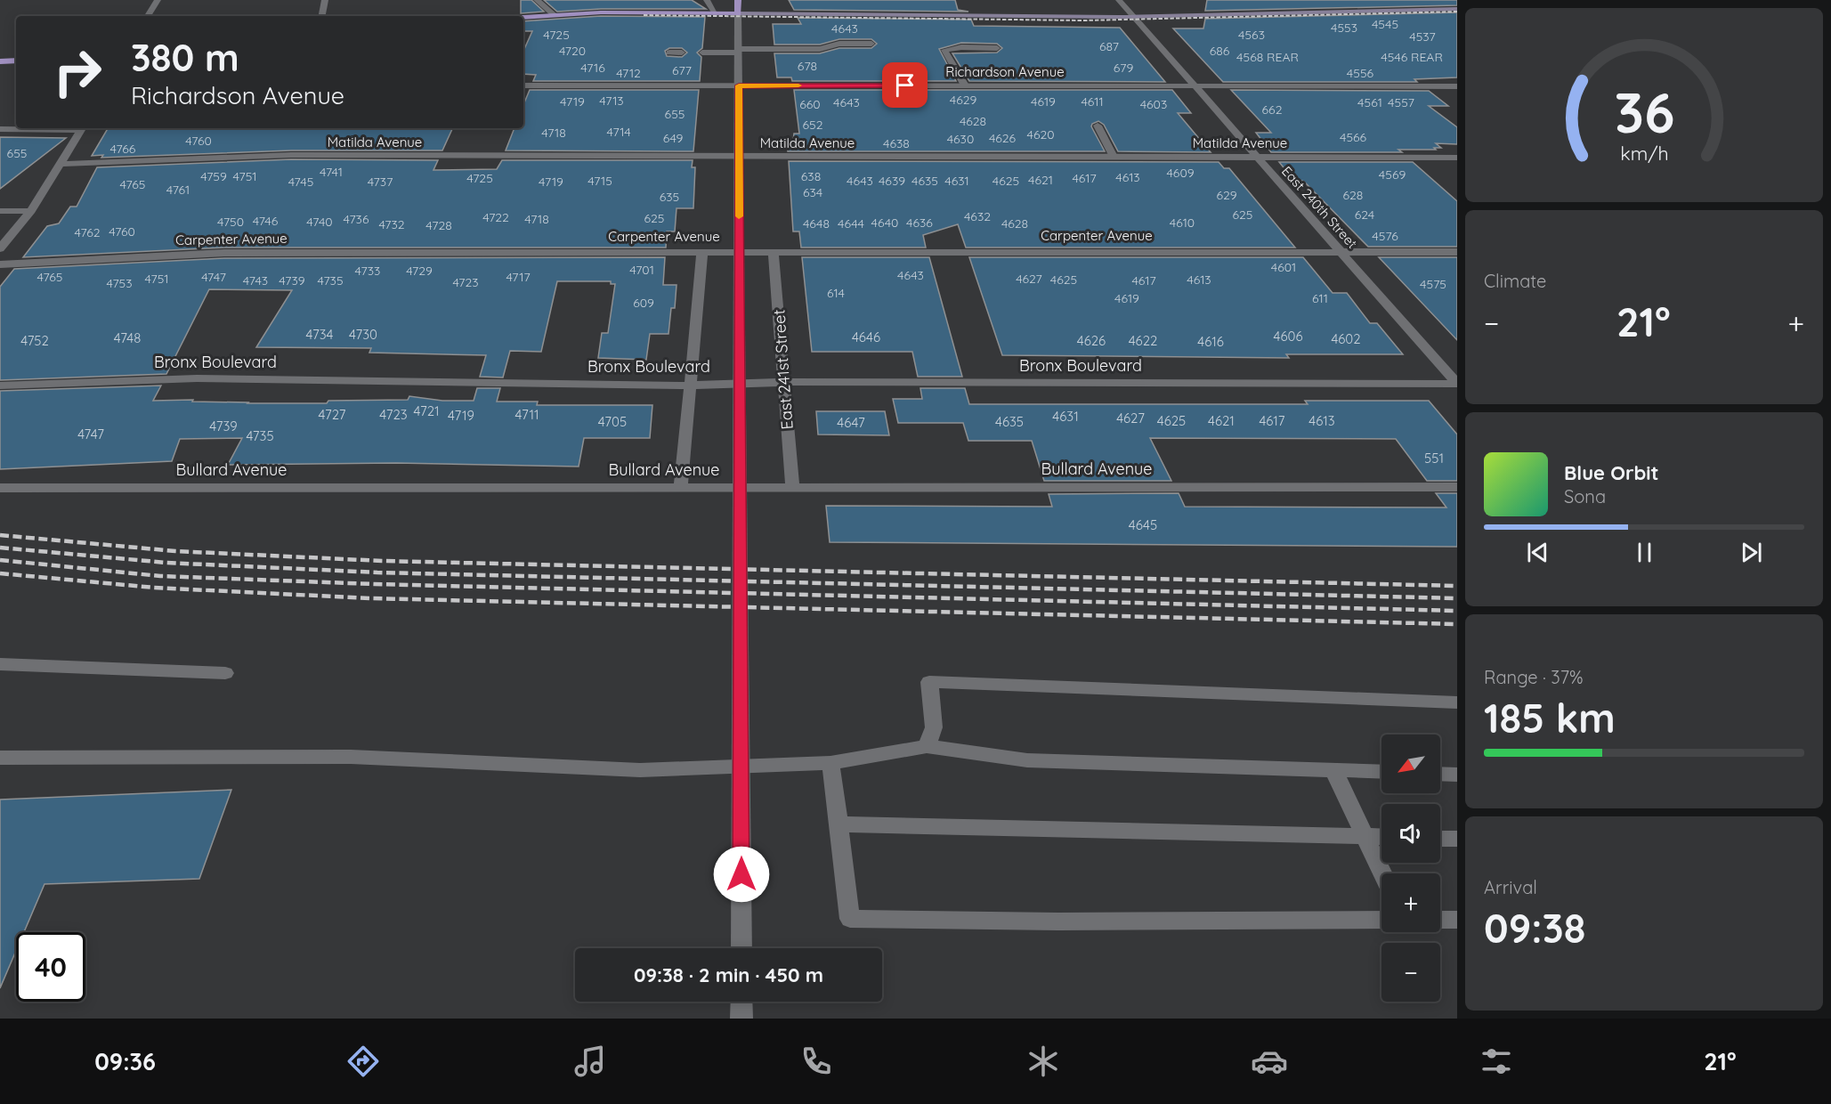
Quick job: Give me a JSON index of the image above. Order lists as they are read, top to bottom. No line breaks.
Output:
{"streets":{"street":["Richardson Avenue","Matilda Avenue","East 240th Street","Carpenter Avenue","Bronx Boulevard","East 241st Street","Bullard Avenue"]},"crossings":[["Richardson Avenue","East 240th Street"],["Matilda Avenue","East 240th Street"],["East 240th Street","Carpenter Avenue"],["East 240th Street","Bronx Boulevard"],["Carpenter Avenue","East 241st Street"],["Bronx Boulevard","East 241st Street"],["East 241st Street","Bullard Avenue"]],"house_numbers":["4545","4553","4643","4725","4563","4537","687","4720","686","4568 REAR","4546 REAR","678","4716","679","677","4712","4556","4629","4713","4719","4619","4611","4643","4561","4557","660","4603","662","655","4628","652","4714","4718","4620","4566","649","4626","4630","4760","4638","4766","655","4741","4609","4569","4759","4751","638","4613","4725","4617","4621","4715","4643","4639","4635","4631","4625","4745","4737","4719","4765","4761","634","629","628","635","625","624","4632","4722","625","4736","4718","4746","4750","4740","4640","4636","4610","4648","4644","4628","4732","4728","4760","4762","4576","4601","4701","4733","4729","4643","4765","4747","4717","4751","4627","4625","4613","4743","4739","4735","4617","4723","4753","4575","614","4619","611","609","4734","4730","4606","4646","4748","4602","4752","4626","4622","4616","4721","4727","4723","4711","4719","4631","4627","4625","4621","4617","4613","4705","4635","4647","4739","4747","4735","551","4645"],"north":"bottom left","page":{"turn":["380 m","Richardson Avenue"],"tile":["Climate",["Range · 37%","185 km"],["Arrival","09:38"]],"heat":["−","21°","+"],"song":["Blue Orbit","Sona"],"map_buttons":["+","−"],"limit":"40","trip":"09:38 · 2 min · 450 m","tabs":["09:36","21°"],"gauge":["36","km/h"]}}
